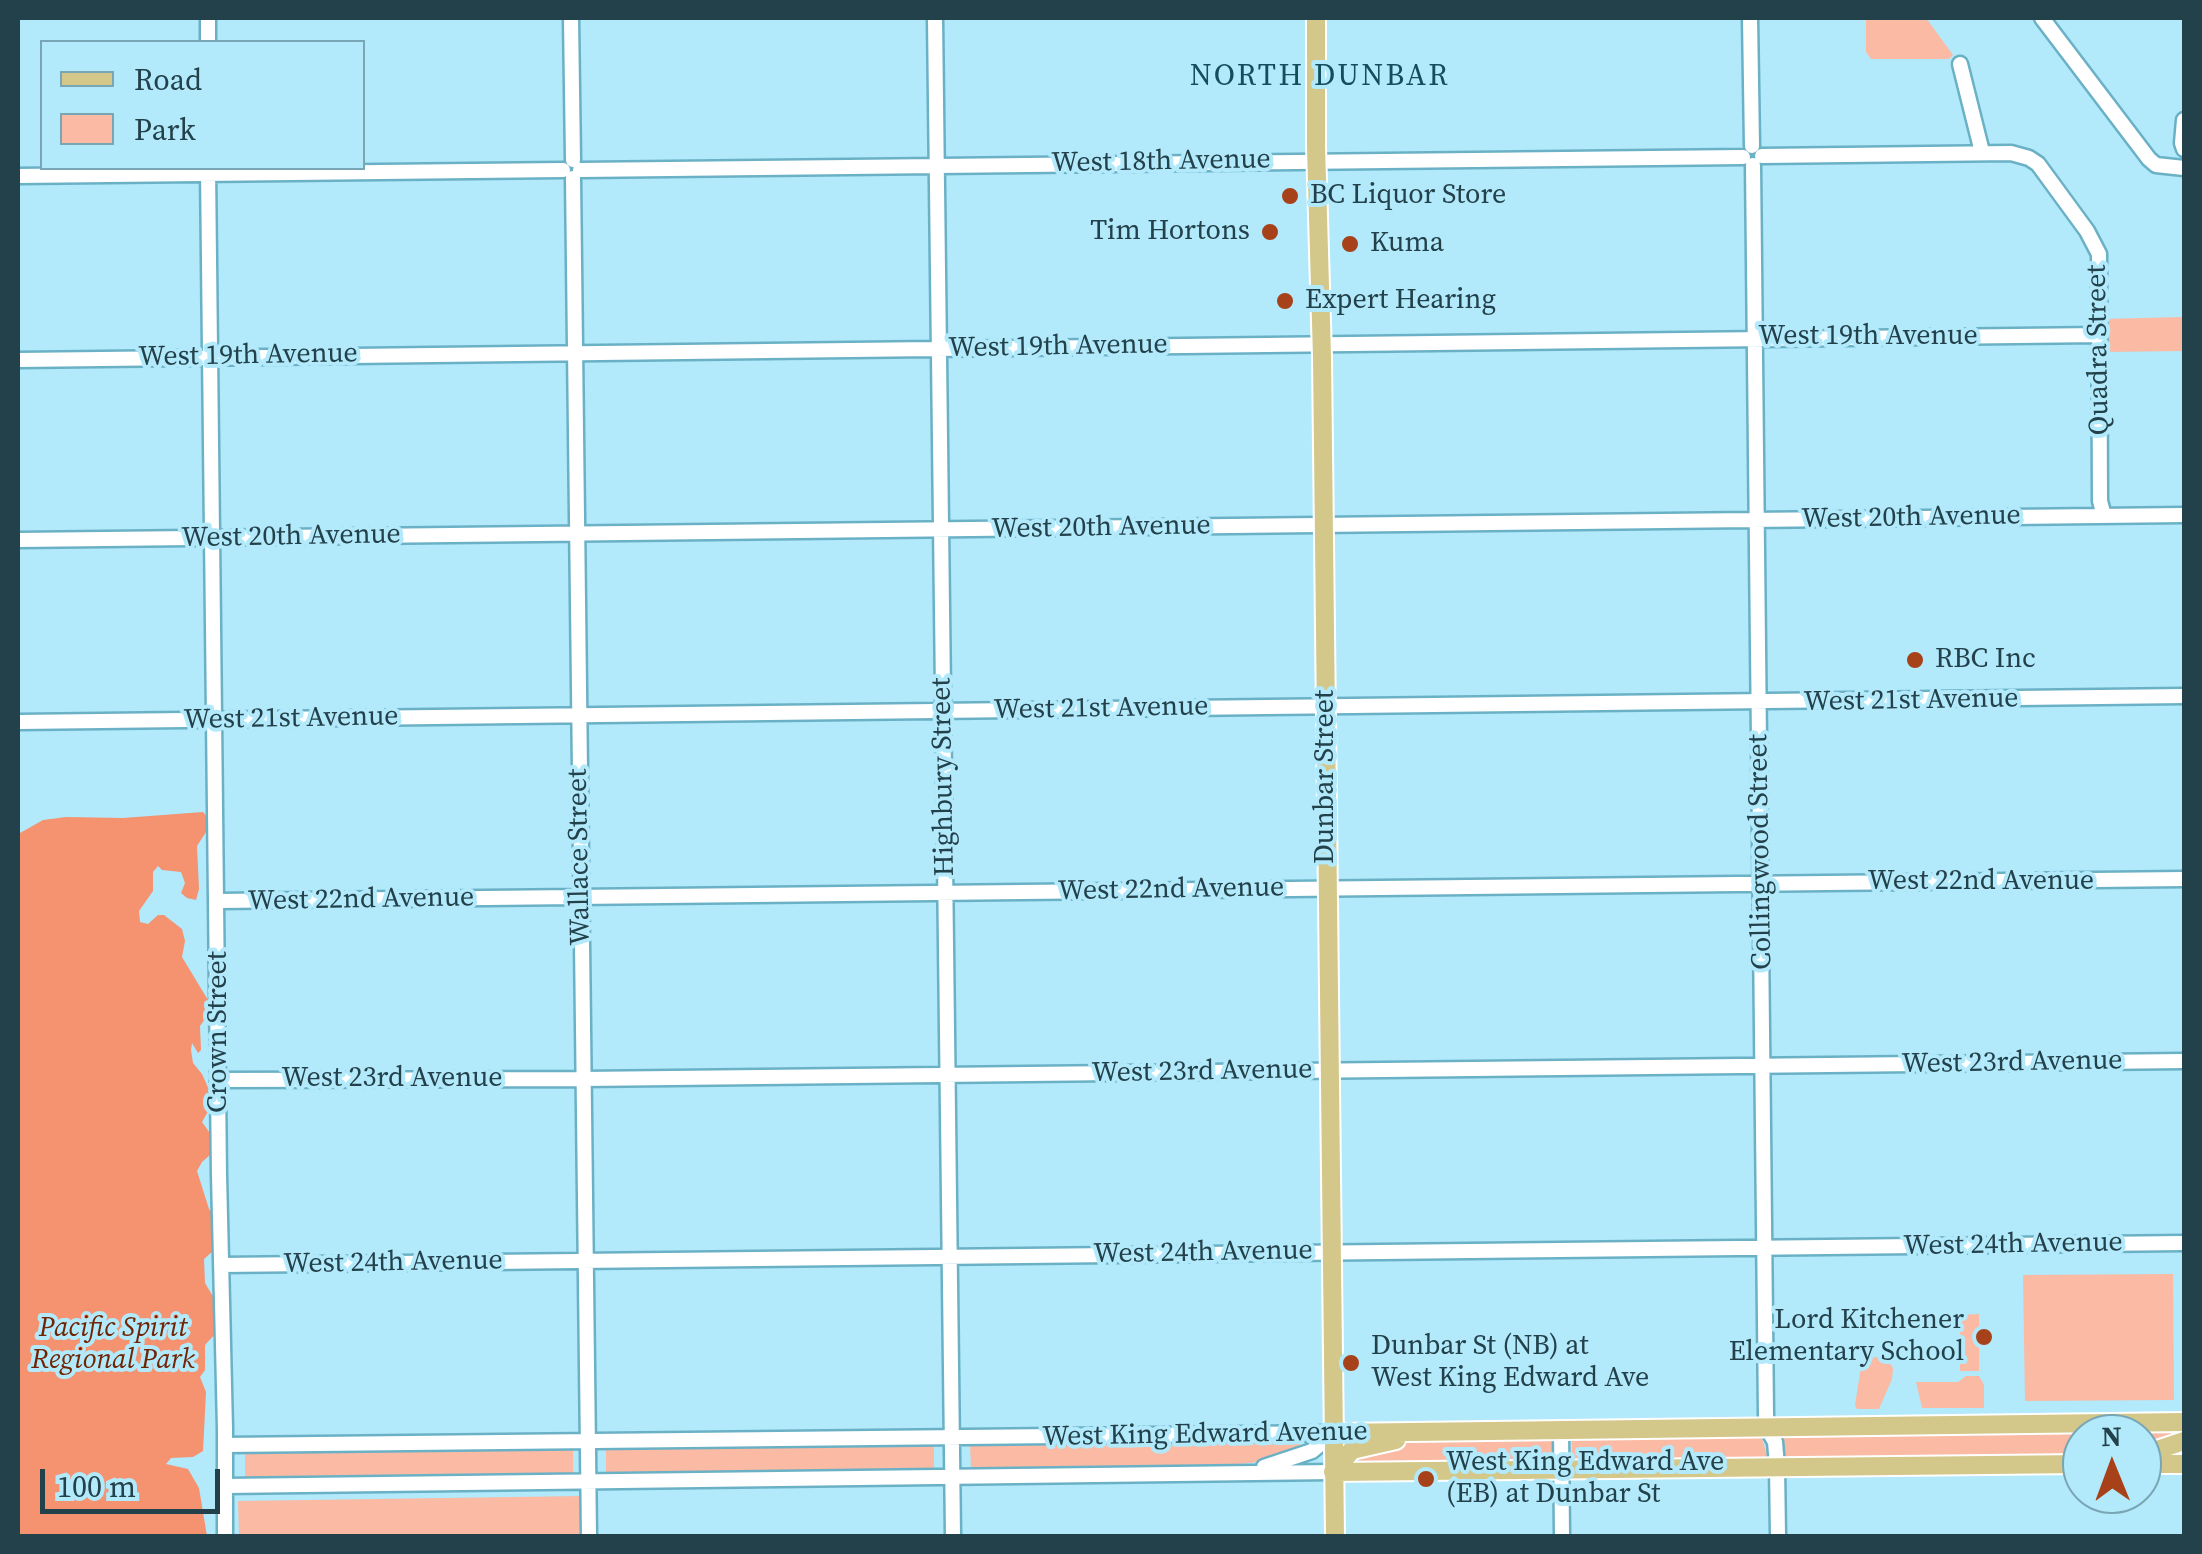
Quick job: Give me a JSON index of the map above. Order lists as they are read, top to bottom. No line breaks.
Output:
{"streets":{"main road":["Dunbar Street","West King Edward Avenue"],"street":["West 18th Avenue","West 19th Avenue","Quadra Street","West 20th Avenue","West 21st Avenue","Highbury Street","Collingwood Street","Wallace Street","West 22nd Avenue","Crown Street","West 23rd Avenue","West 24th Avenue"]},"crossings":[["West 18th Avenue","Quadra Street"],["West 18th Avenue","Highbury Street"],["West 18th Avenue","Dunbar Street"],["West 18th Avenue","Collingwood Street"],["West 18th Avenue","Wallace Street"],["West 18th Avenue","Crown Street"],["West 19th Avenue","Quadra Street"],["West 19th Avenue","Highbury Street"],["West 19th Avenue","Dunbar Street"],["West 19th Avenue","Collingwood Street"],["West 19th Avenue","Wallace Street"],["West 19th Avenue","Crown Street"],["Quadra Street","West 20th Avenue"],["West 20th Avenue","Highbury Street"],["West 20th Avenue","Dunbar Street"],["West 20th Avenue","Collingwood Street"],["West 20th Avenue","Wallace Street"],["West 20th Avenue","Crown Street"],["West 21st Avenue","Highbury Street"],["West 21st Avenue","Dunbar Street"],["West 21st Avenue","Collingwood Street"],["West 21st Avenue","Wallace Street"],["West 21st Avenue","Crown Street"],["Highbury Street","West 22nd Avenue"],["Highbury Street","West 23rd Avenue"],["Highbury Street","West 24th Avenue"],["Highbury Street","West King Edward Avenue"],["Dunbar Street","West 22nd Avenue"],["Dunbar Street","West 23rd Avenue"],["Dunbar Street","West 24th Avenue"],["Dunbar Street","West King Edward Avenue"],["Collingwood Street","West 22nd Avenue"],["Collingwood Street","West 23rd Avenue"],["Collingwood Street","West 24th Avenue"],["Collingwood Street","West King Edward Avenue"],["Wallace Street","West 22nd Avenue"],["Wallace Street","West 23rd Avenue"],["Wallace Street","West 24th Avenue"],["Wallace Street","West King Edward Avenue"],["West 22nd Avenue","Crown Street"],["Crown Street","West 23rd Avenue"],["Crown Street","West 24th Avenue"],["Crown Street","West King Edward Avenue"]],"districts":["NORTH DUNBAR"],"parks":["Pacific Spirit Regional Park"],"places":["BC Liquor Store","Tim Hortons","Kuma","Expert Hearing","RBC Inc","Lord Kitchener Elementary School","Dunbar St (NB) at West King Edward Ave","West King Edward Ave (EB) at Dunbar St"],"legend":["Road","Park"],"scale_bar":"100 m","north":"top"}
